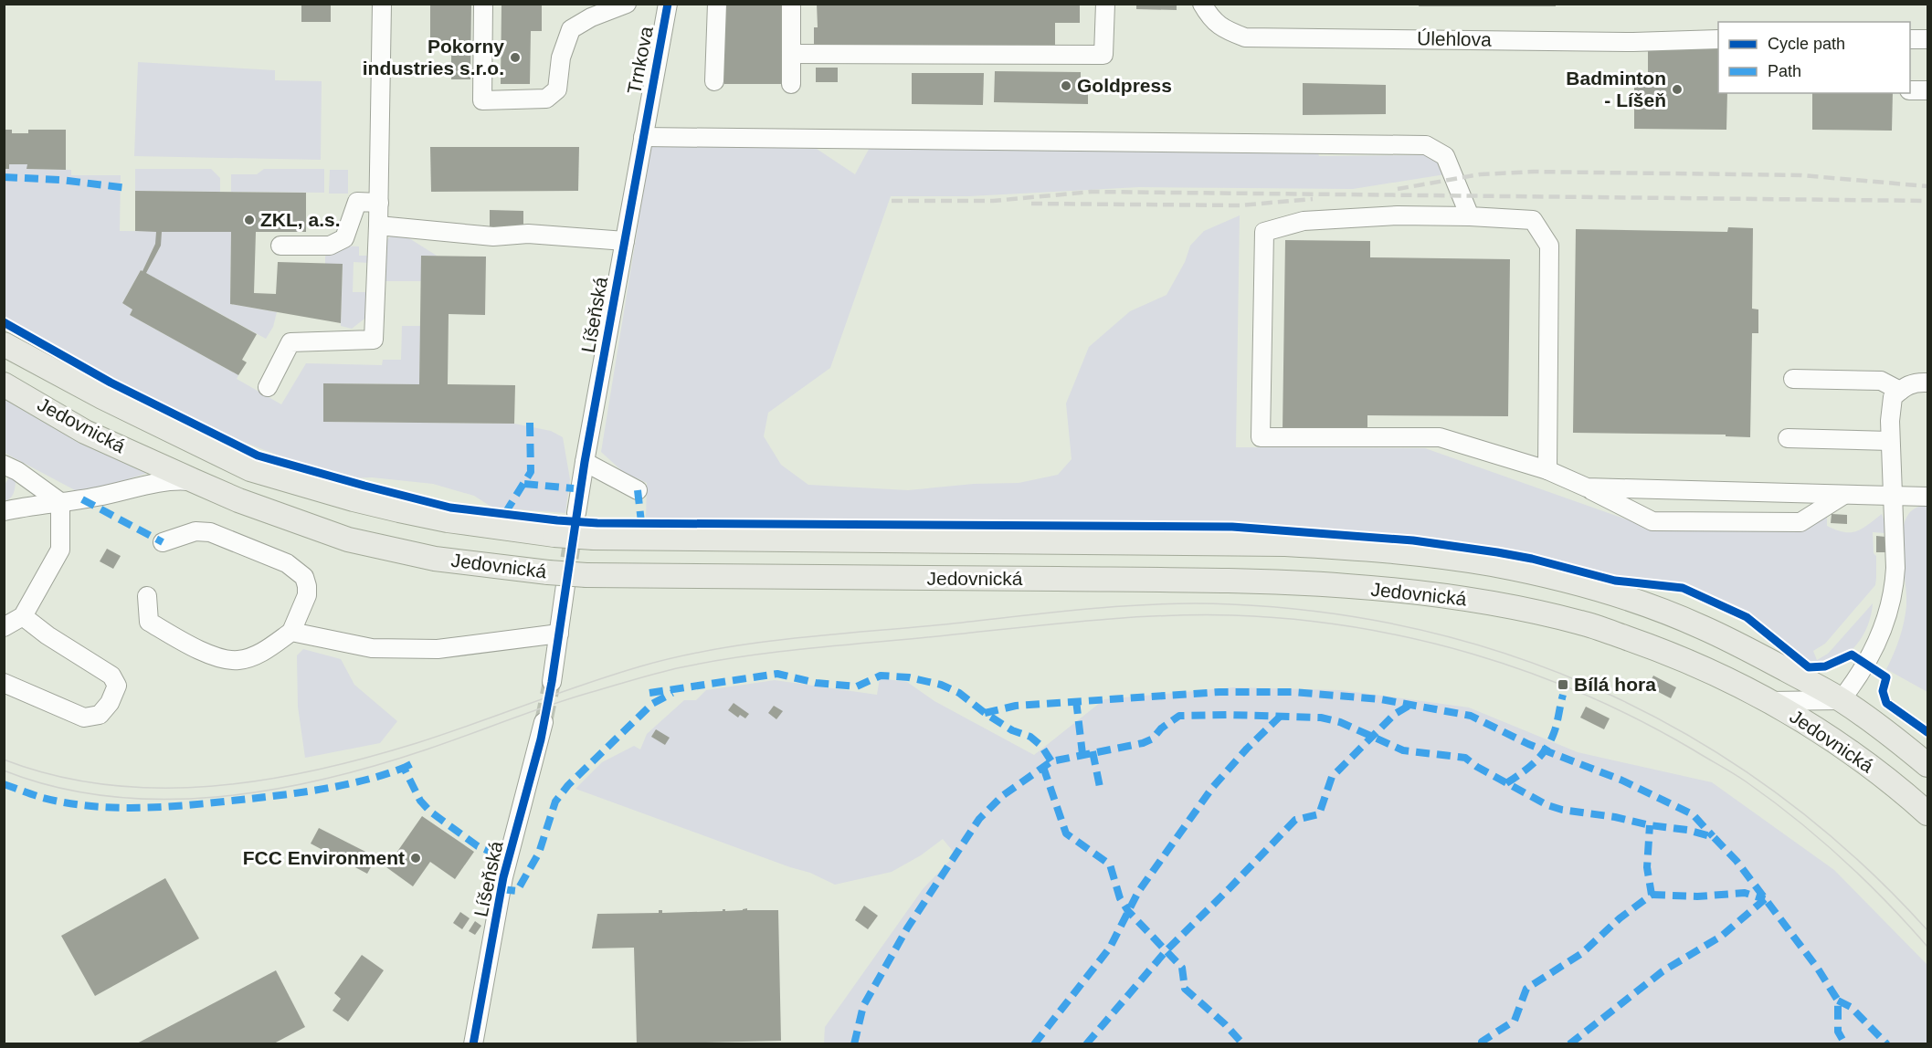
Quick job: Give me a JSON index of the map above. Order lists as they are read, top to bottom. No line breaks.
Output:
{"streets":{"main road":["Jedovnická"],"street":["Úlehlova","Trnkova","Líšeňská"]},"crossings":[["Trnkova","Líšeňská"]],"places":{"other":["Pokorny industries s.r.o.","Goldpress","Badminton - Líšeň","ZKL, a.s.","FCC Environment"],"transit":["Bílá hora"]},"legend":["Cycle path","Path"]}
